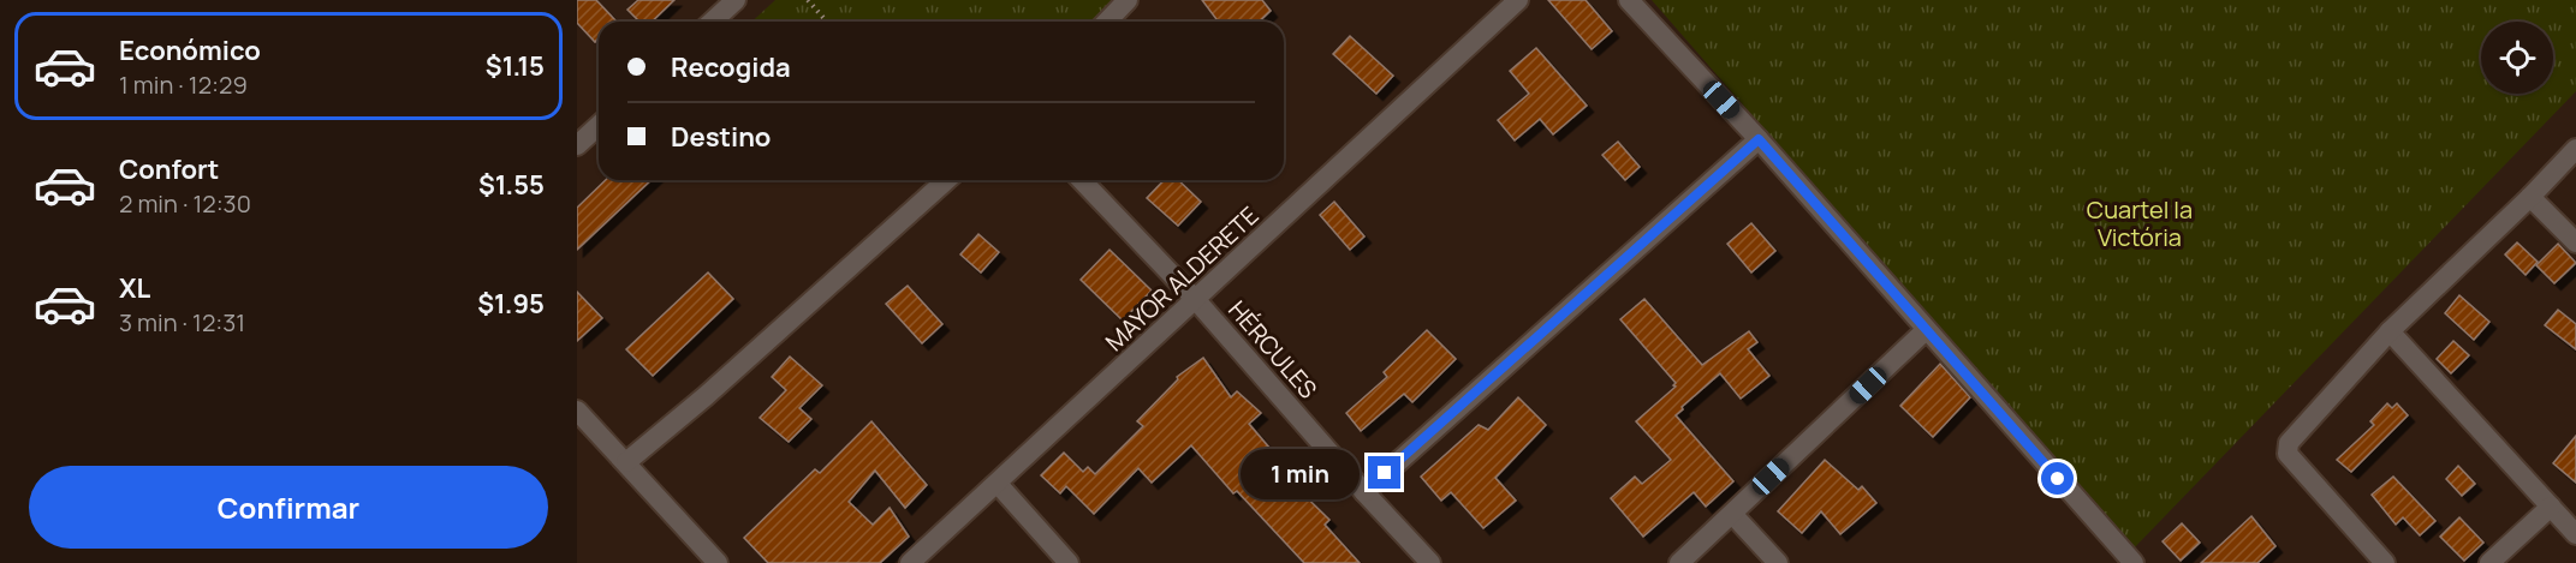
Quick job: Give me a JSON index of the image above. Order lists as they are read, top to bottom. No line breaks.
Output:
{"streets":{"street":["MAYOR ALDERETE","HÉRCULES"]},"crossings":[["MAYOR ALDERETE","HÉRCULES"]],"parks":["Cuartel la Victória"],"page":{"list":[{"name":"Económico","note":"1 min · 12:29","value":"$1.15"},{"name":"Confort","note":"2 min · 12:30","value":"$1.55"},{"name":"XL","note":"3 min · 12:31","value":"$1.95"}],"banner":["Recogida","Destino"],"bubble":"1 min","buttons":"Confirmar"}}
